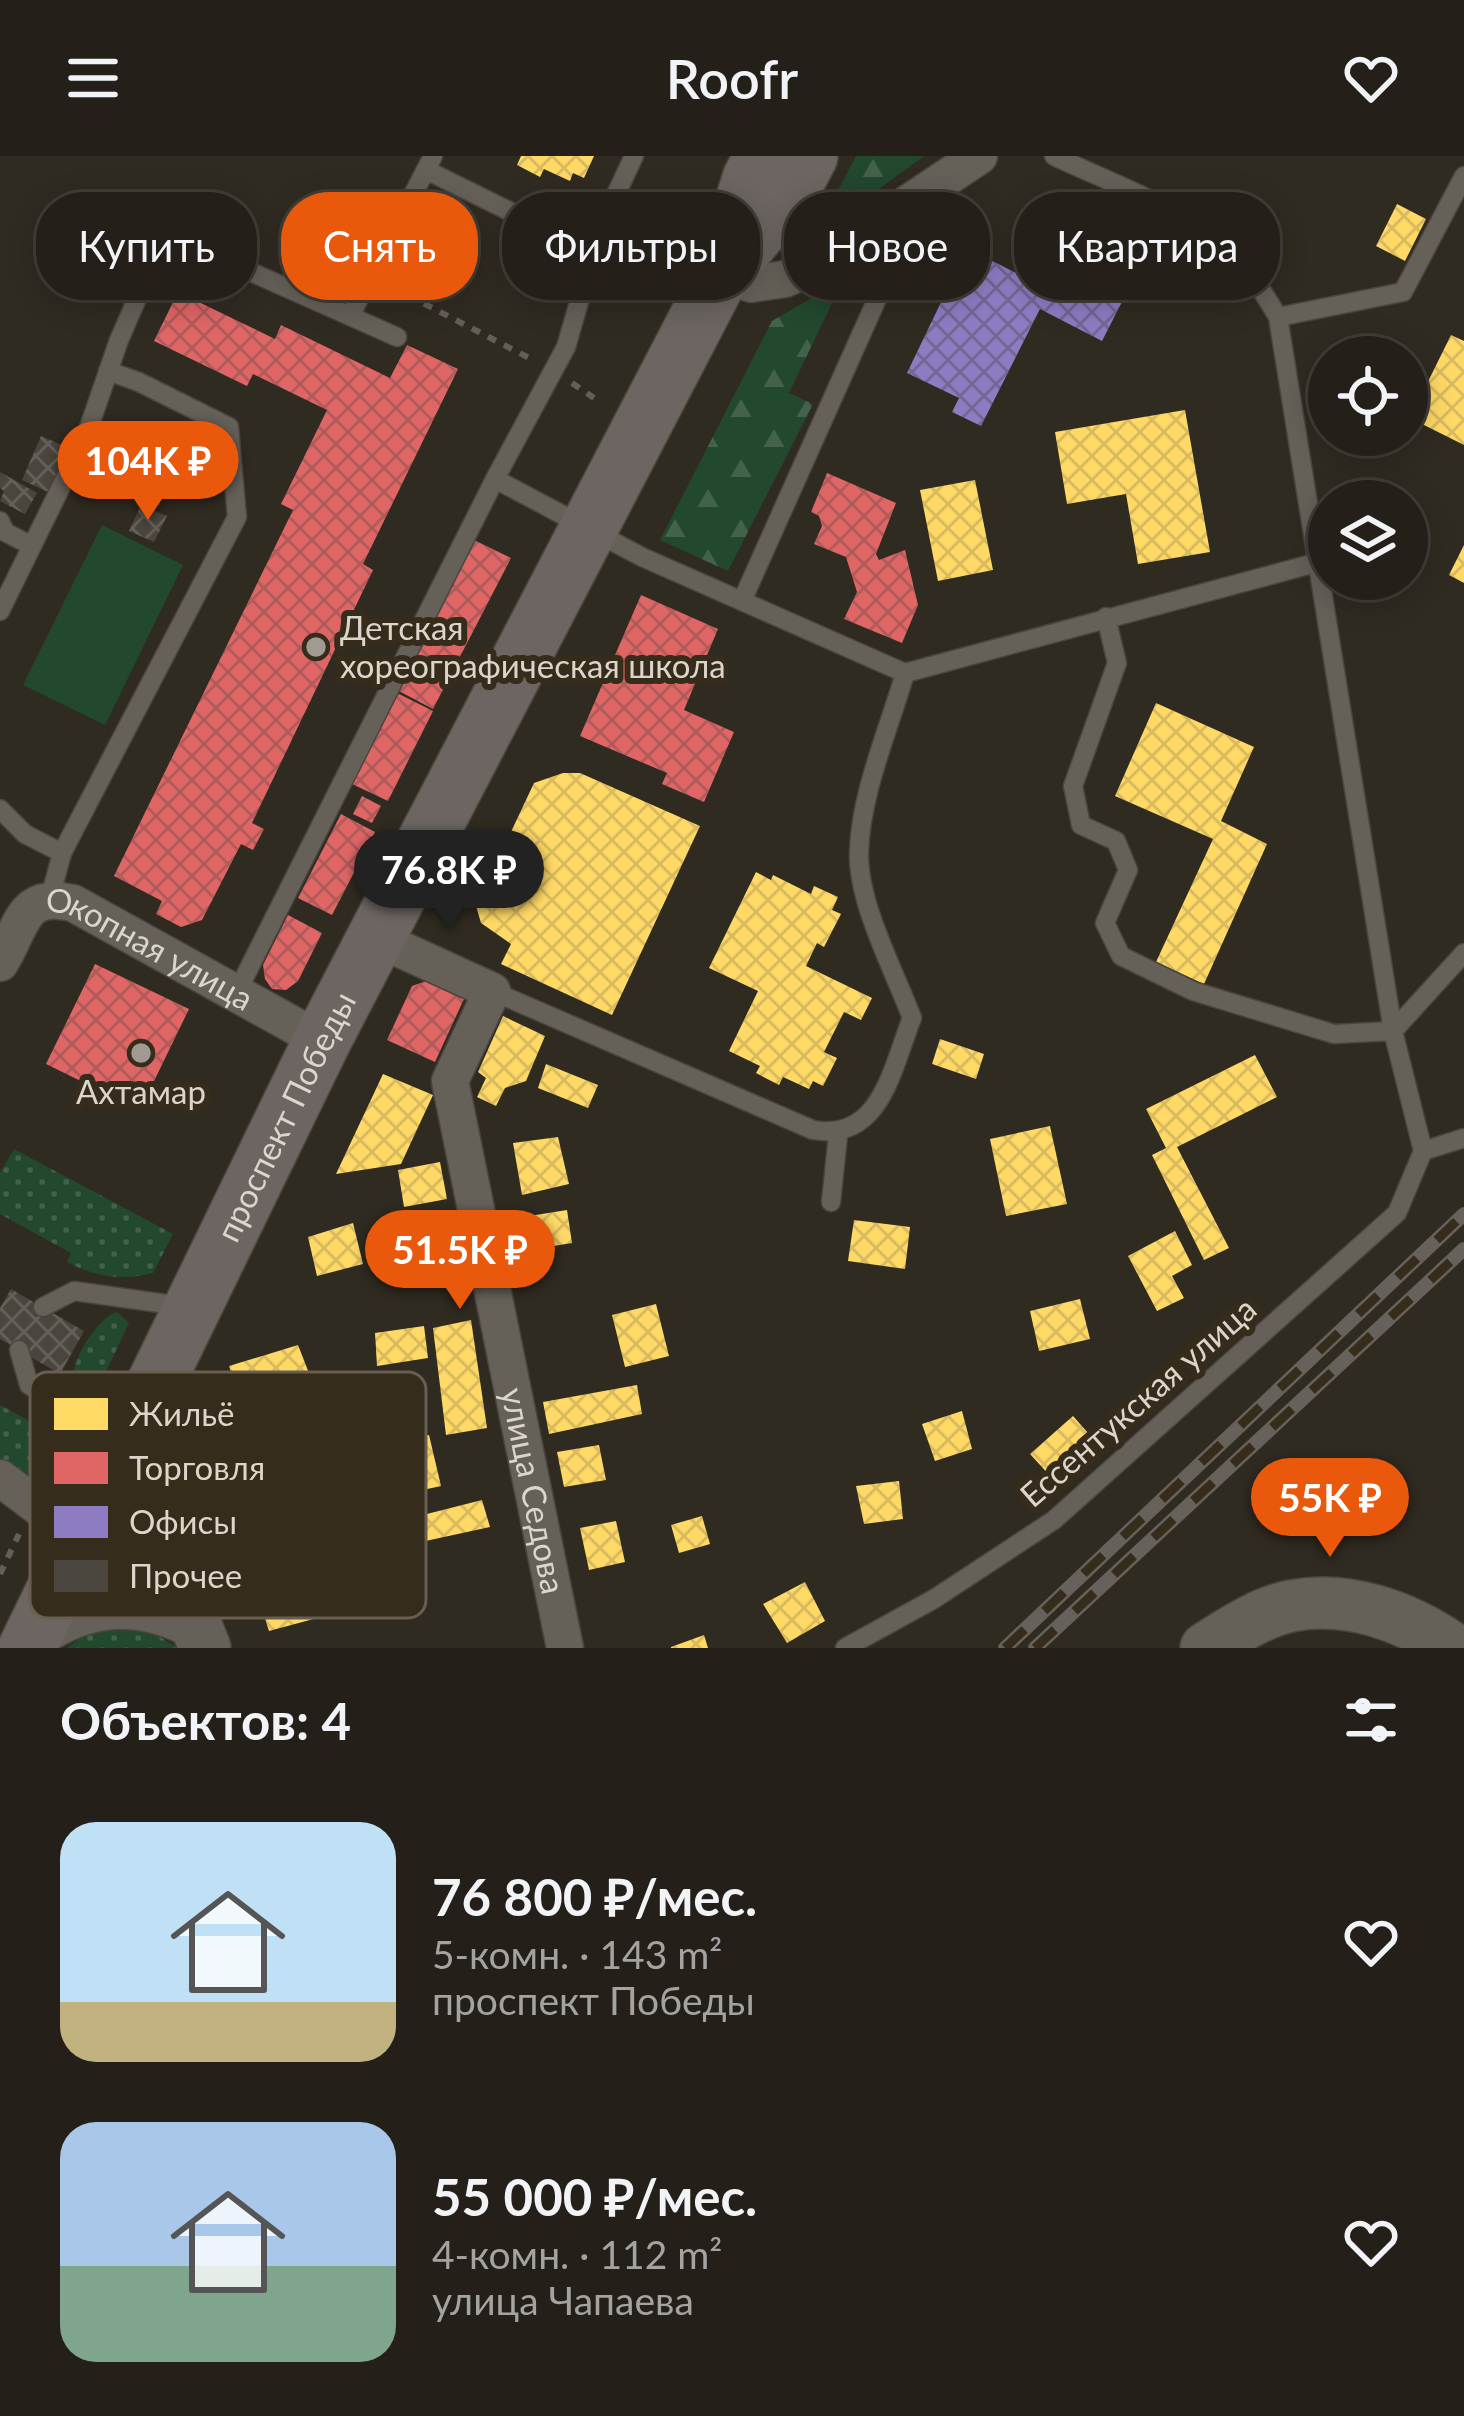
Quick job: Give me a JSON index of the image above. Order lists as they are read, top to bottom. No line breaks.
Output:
{"streets":{"main road":["проспект Победы"],"street":["Окопная улица","улица Седова"],"lane":["Ессентукская улица"]},"crossings":[["Окопная улица","проспект Победы"]],"places":["Детская хореографическая школа","Ахтамар"],"legend":["Жильё","Торговля","Офисы","Прочее"],"page":{"header":"Roofr","chip":["Купить","Снять","Фильтры","Новое","Квартира"],"price":["104K ₽","76.8K ₽","51.5K ₽","55K ₽"],"heading":"Объектов: 4","list":[{"name":"76 800 ₽/мес.","note":"5-комн. · 143 m² · проспект Победы"},{"name":"55 000 ₽/мес.","note":"4-комн. · 112 m² · улица Чапаева"}]}}
